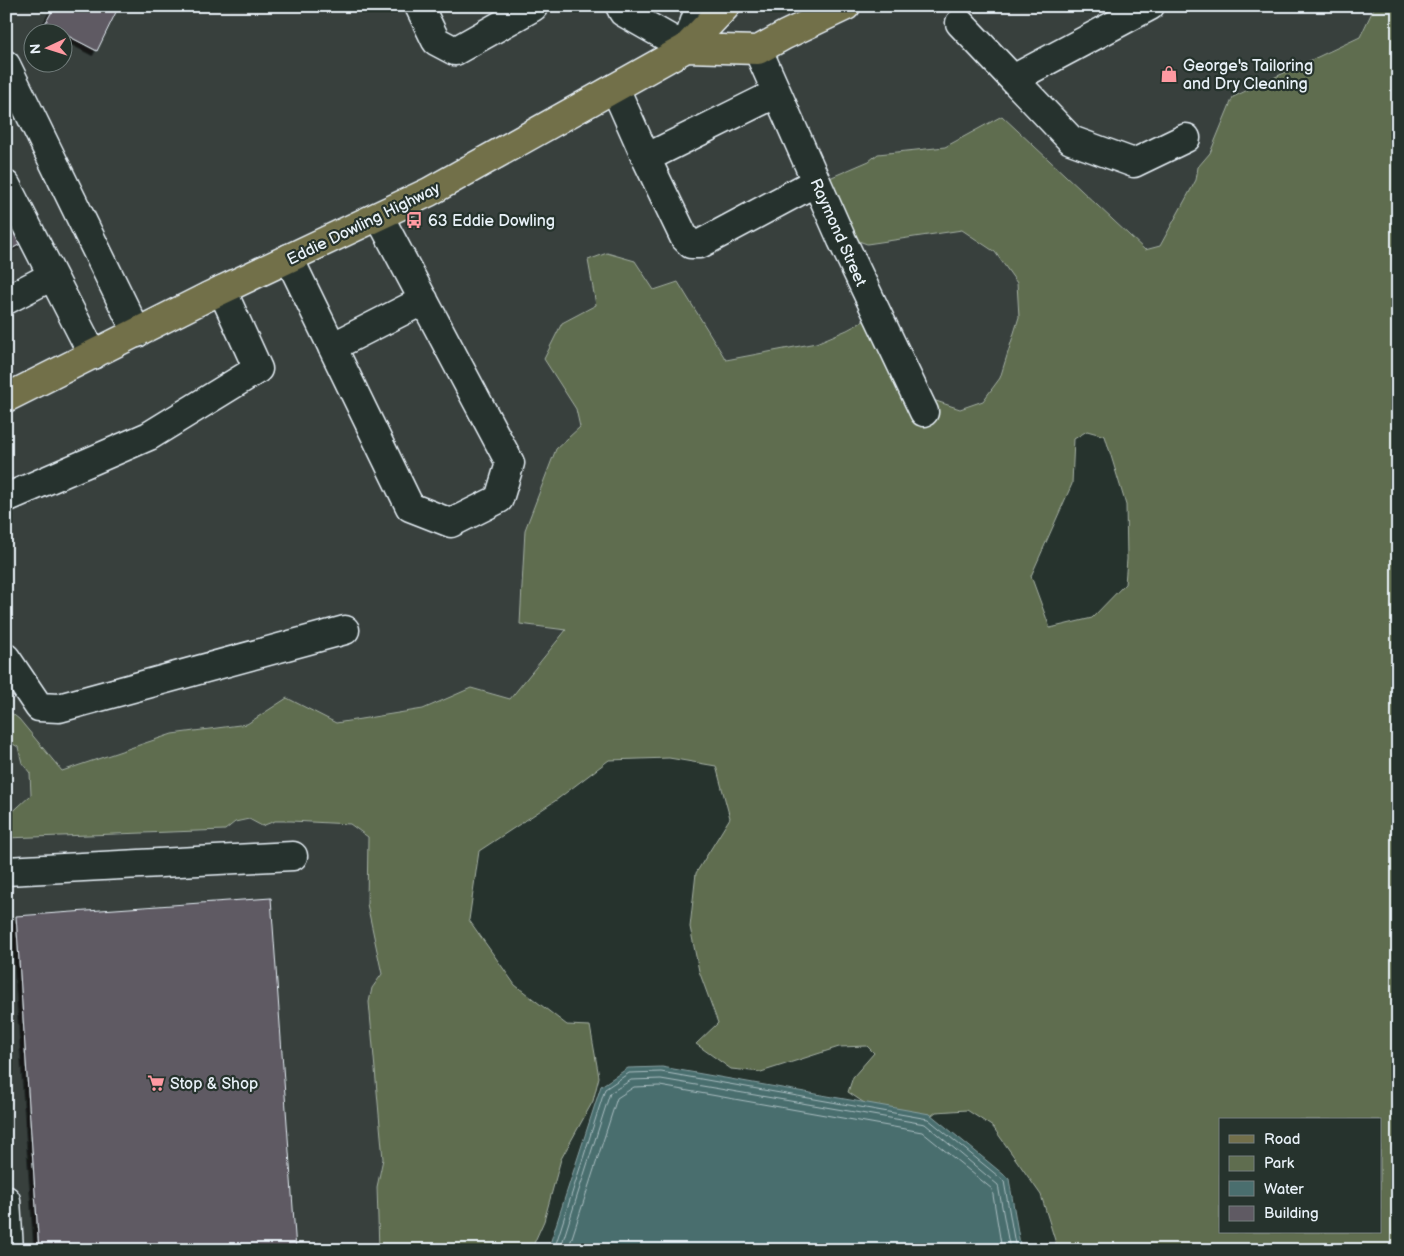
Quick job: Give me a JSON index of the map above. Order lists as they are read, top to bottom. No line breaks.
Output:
{"streets":{"main road":["Eddie Dowling Highway"],"street":["Raymond Street"]},"places":{"shop":["George's Tailoring and Dry Cleaning"],"bus stop":["63 Eddie Dowling"],"supermarket":["Stop & Shop"]},"legend":["Road","Park","Water","Building"],"north":"left"}
